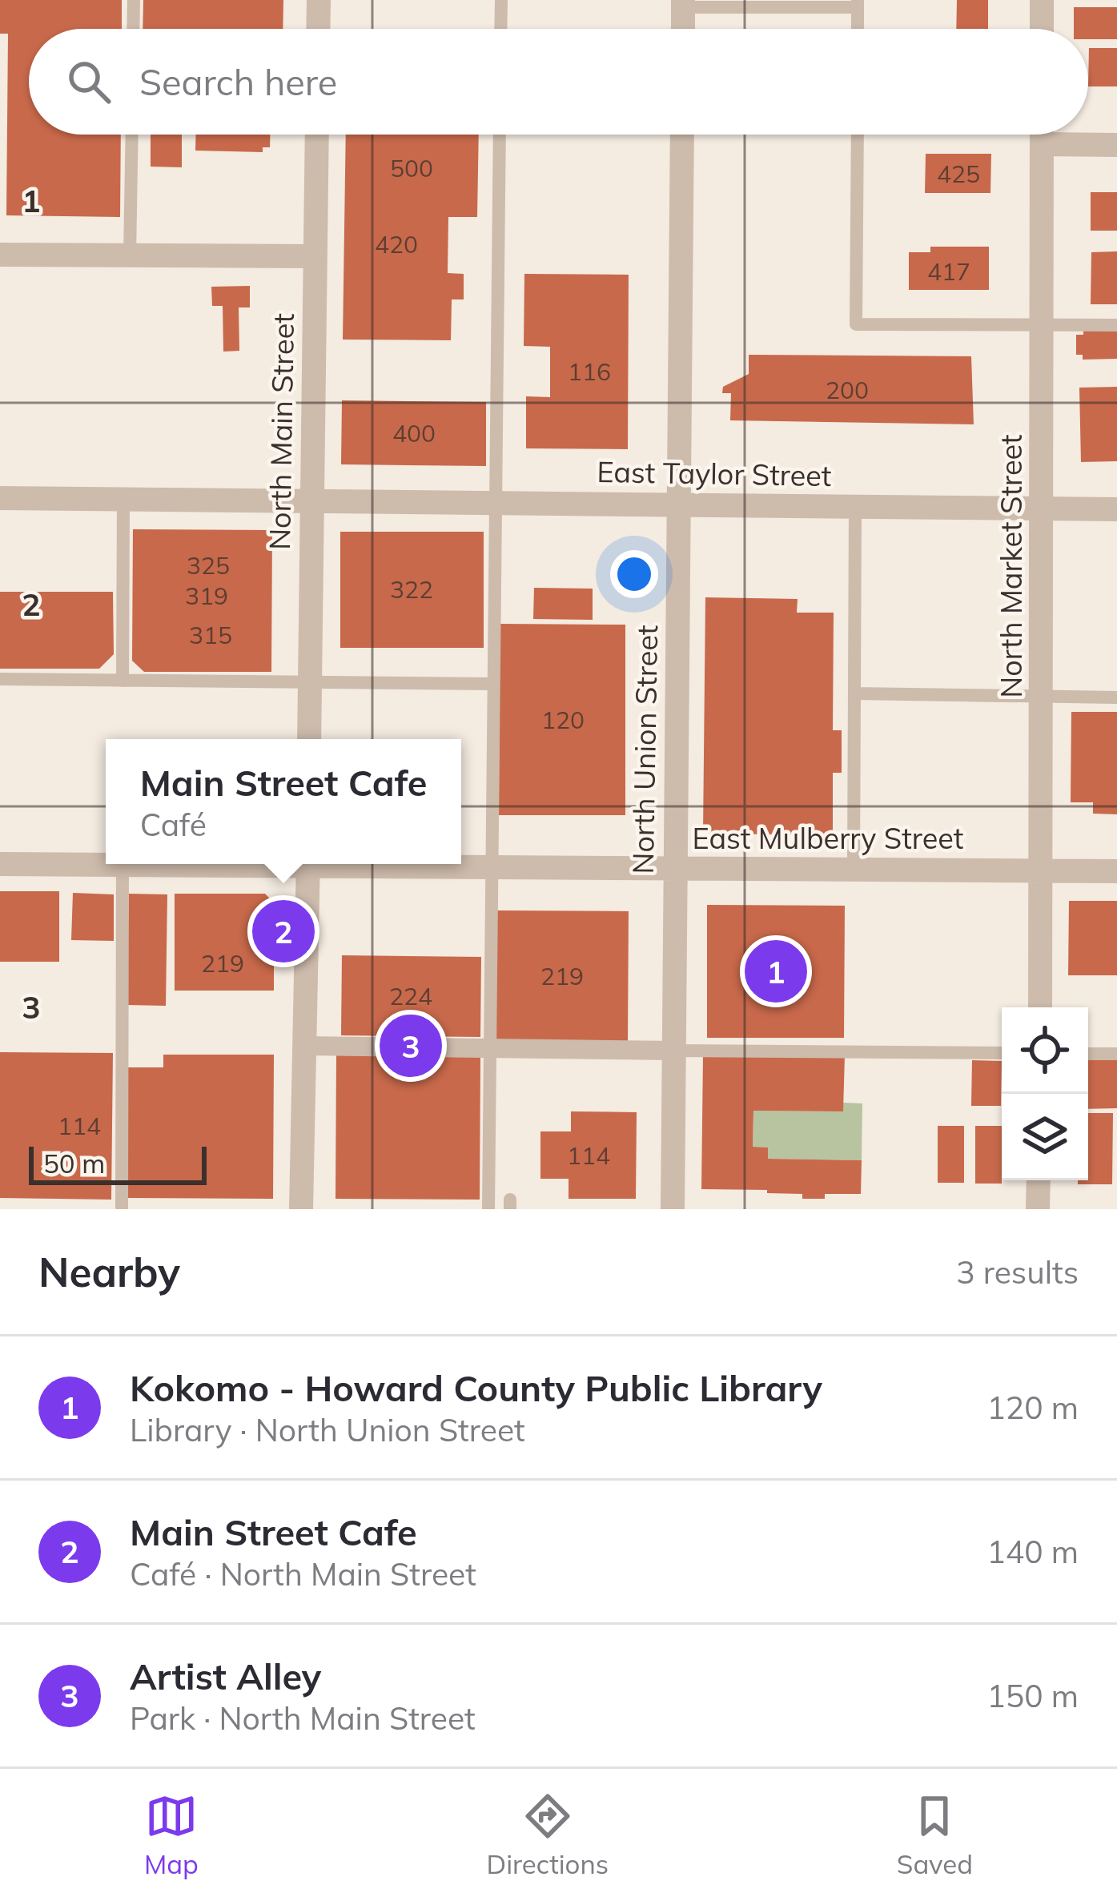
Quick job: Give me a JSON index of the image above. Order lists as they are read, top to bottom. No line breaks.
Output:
{"streets":{"street":["North Main Street","East Taylor Street","North Market Street","North Union Street","East Mulberry Street"]},"crossings":[["North Main Street","East Taylor Street"],["East Taylor Street","North Market Street"],["East Taylor Street","North Union Street"],["North Market Street","East Mulberry Street"],["North Union Street","East Mulberry Street"]],"house_numbers":["500","425","420","417","116","200","400","325","322","319","315","120","219","219","224","114","114"],"scale_bar":"50 m","page":{"search":"Search here","popup":["Main Street Cafe","Café"],"pins":["2","1","3"],"scale":"50 m","heading":["Nearby","3 results"],"list":[{"mark":"1","name":"Kokomo - Howard County Public Library","note":"Library · North Union Street","value":"120 m"},{"mark":"2","name":"Main Street Cafe","note":"Café · North Main Street","value":"140 m"},{"mark":"3","name":"Artist Alley","note":"Park · North Main Street","value":"150 m"}],"nav":["Map","Directions","Saved"]},"grid":{"rows":["1","2","3"]}}
